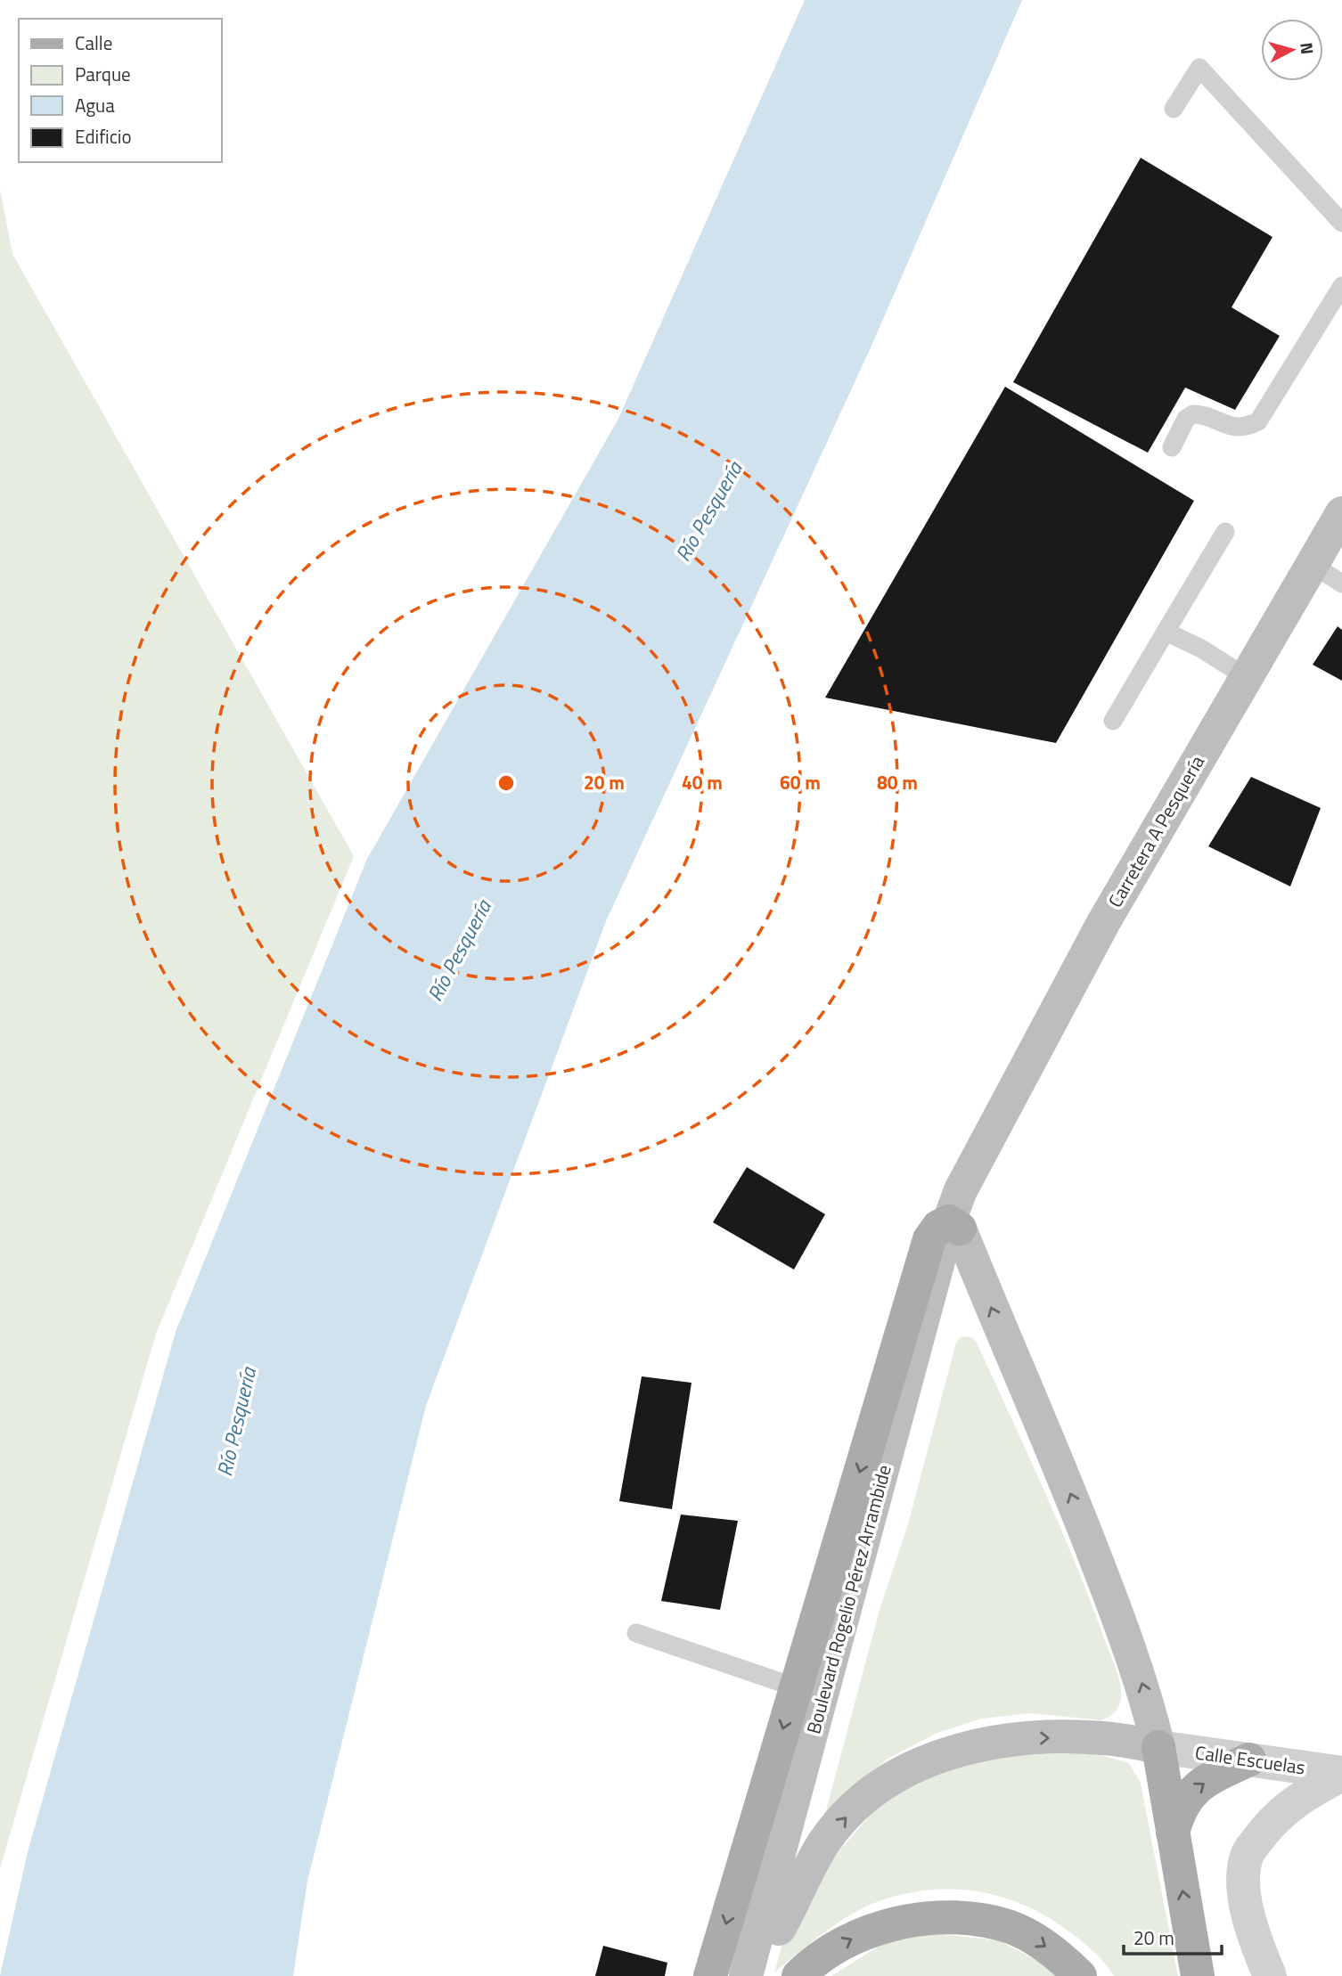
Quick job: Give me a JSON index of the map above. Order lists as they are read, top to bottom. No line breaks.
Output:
{"streets":{"main road":["Carretera A Pesquería","Boulevard Rogelio Pérez Arrambide"],"street":["Calle Escuelas"]},"crossings":[["Carretera A Pesquería","Boulevard Rogelio Pérez Arrambide"]],"water":["Río Pesquería"],"legend":["Calle","Parque","Agua","Edificio"],"scale_bar":"20 m","north":"right","rings":["20 m","40 m","60 m","80 m"]}
